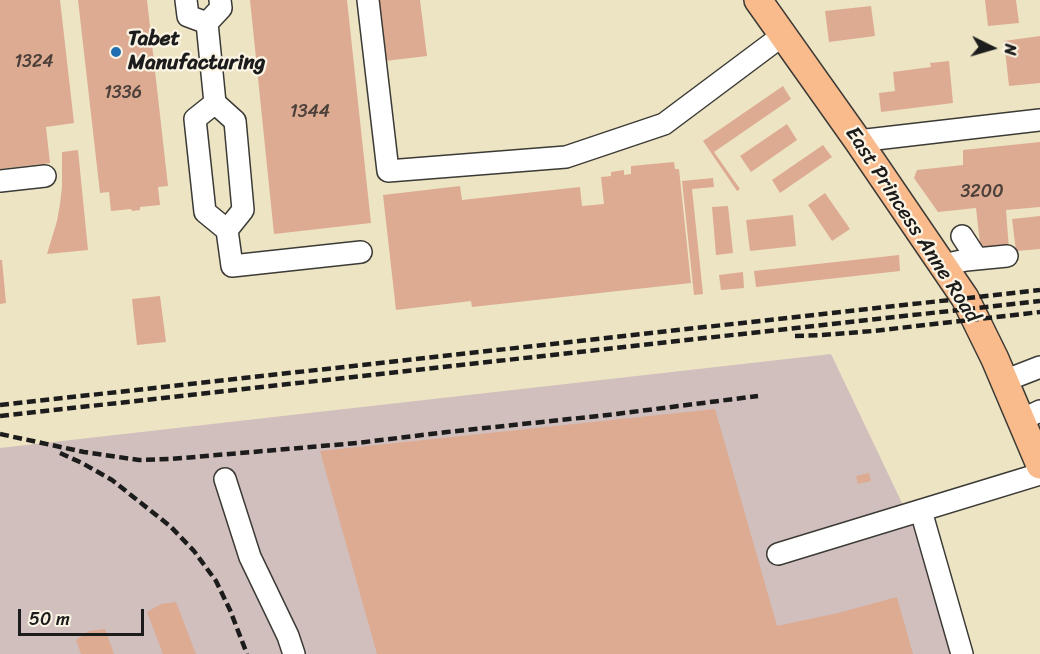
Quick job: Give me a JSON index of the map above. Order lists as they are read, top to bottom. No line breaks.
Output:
{"streets":{"main road":["East Princess Anne Road"]},"places":["Tabet Manufacturing"],"house_numbers":["1324","1336","1344","3200"],"scale_bar":"50 m","north":"right"}
